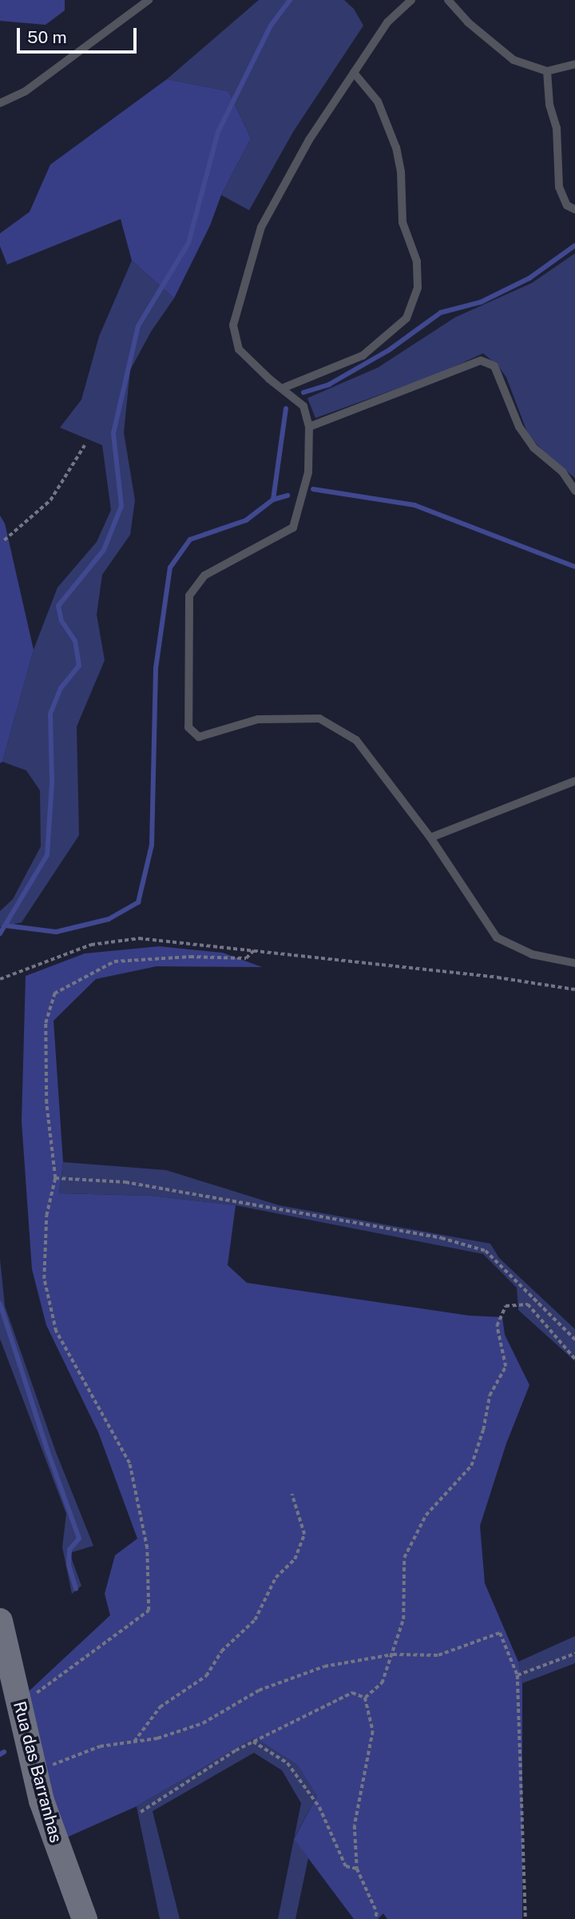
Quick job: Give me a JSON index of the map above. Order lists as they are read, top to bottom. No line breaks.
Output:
{"streets":{"main road":["Rua das Barranhas"]},"scale_bar":"50 m"}
